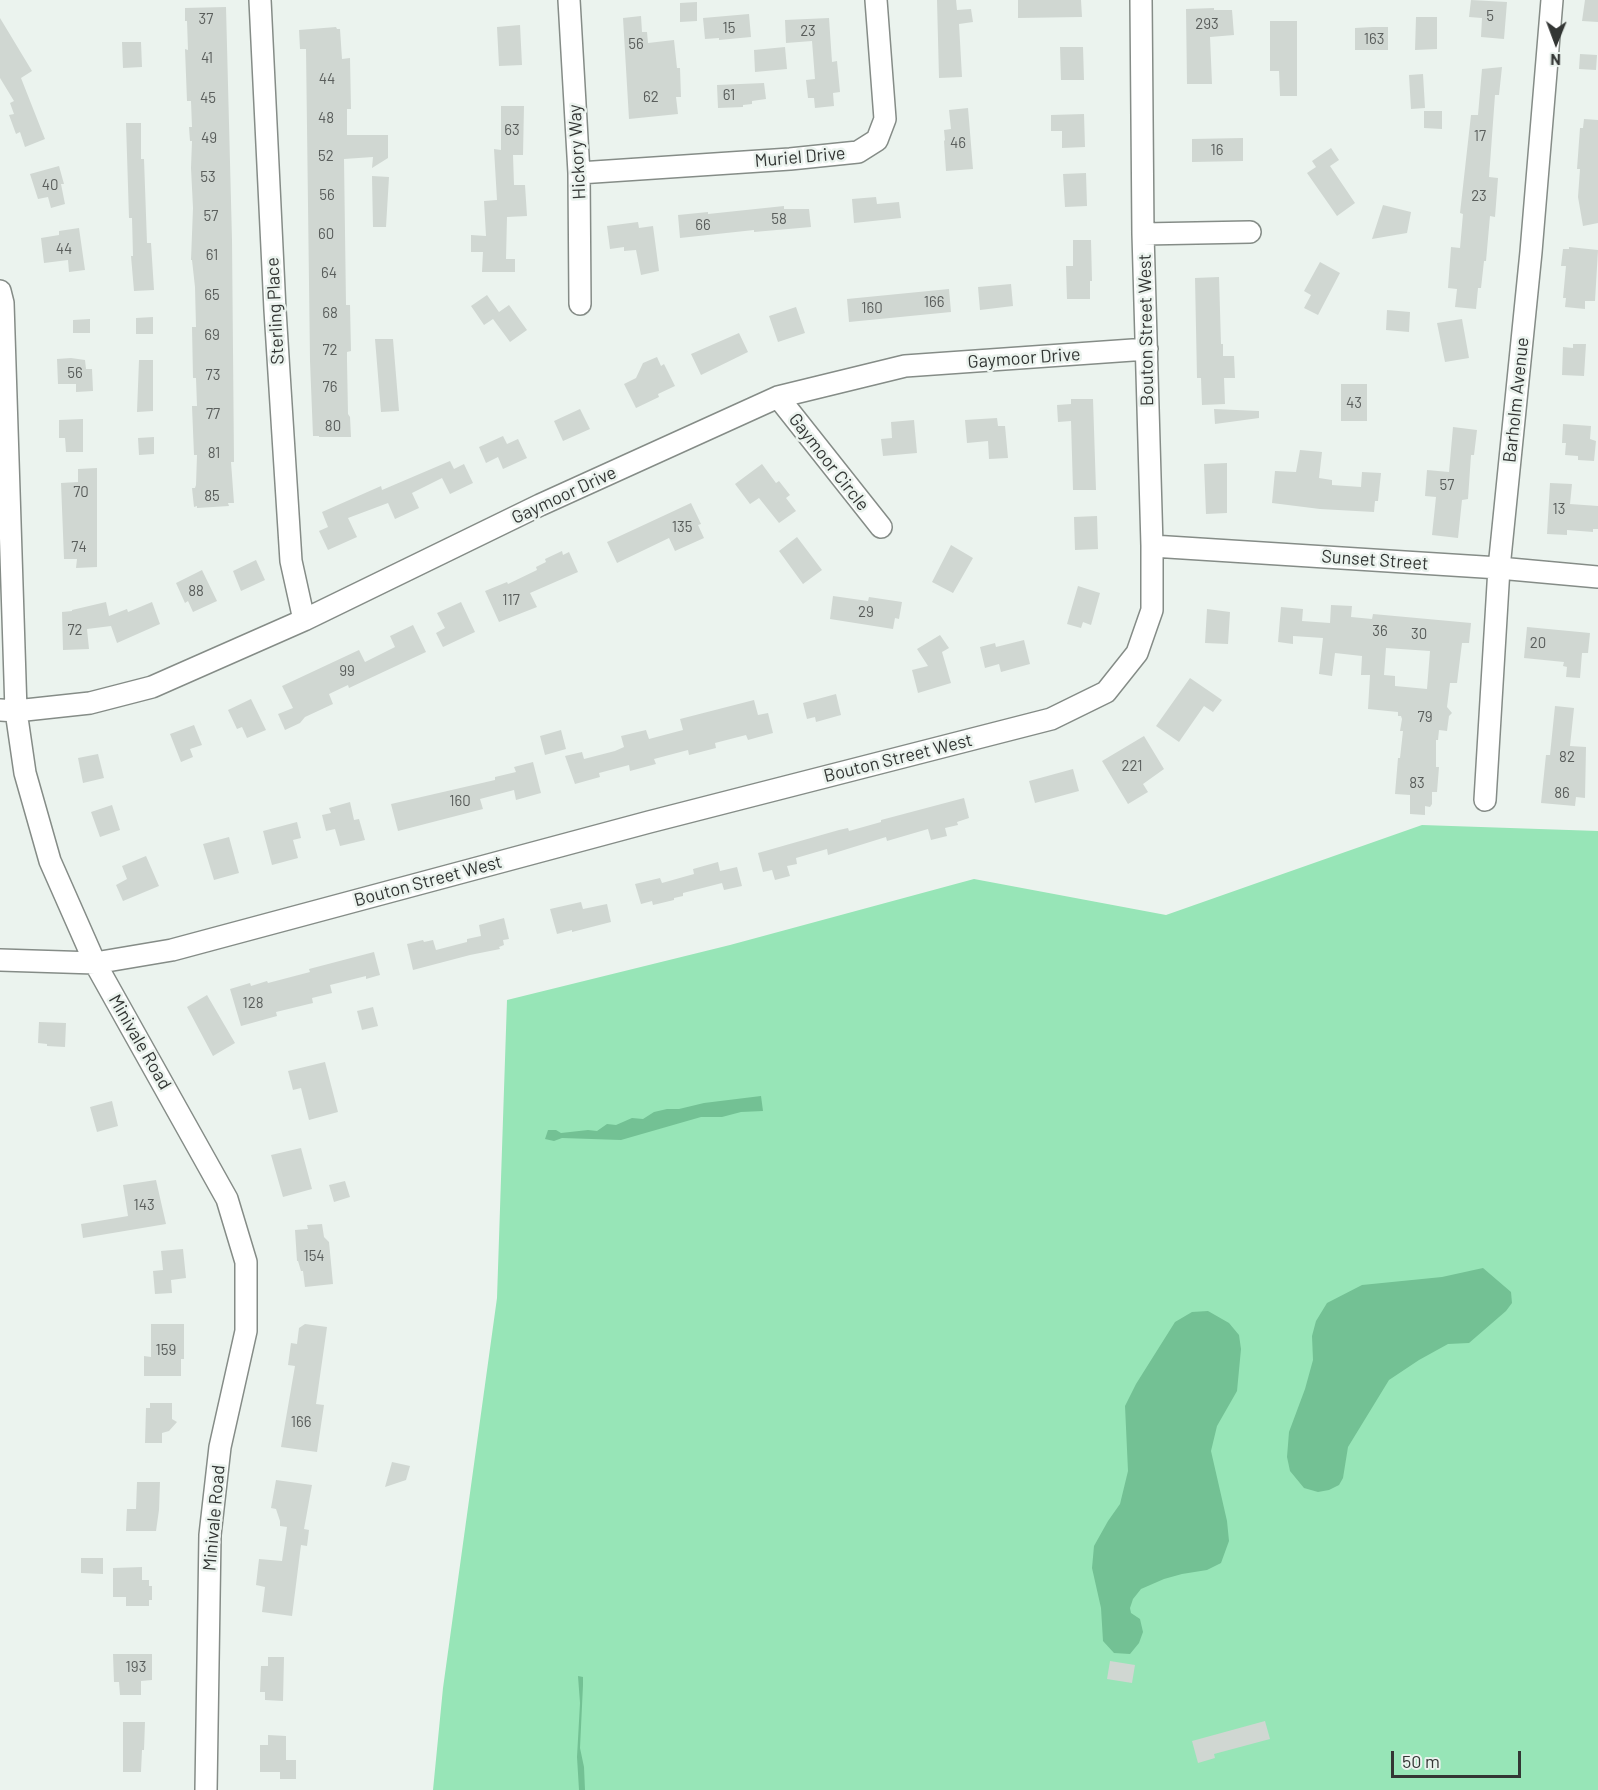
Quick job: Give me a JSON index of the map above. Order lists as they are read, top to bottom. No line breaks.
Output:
{"streets":{"street":["Hickory Way","Muriel Drive","Sterling Place","Bouton Street West","Gaymoor Drive","Barholm Avenue","Gaymoor Circle","Sunset Street","Minivale Road"]},"crossings":[["Hickory Way","Muriel Drive"],["Sterling Place","Gaymoor Drive"],["Bouton Street West","Gaymoor Drive"],["Bouton Street West","Sunset Street"],["Bouton Street West","Minivale Road"],["Gaymoor Drive","Gaymoor Circle"],["Gaymoor Drive","Minivale Road"],["Barholm Avenue","Sunset Street"]],"house_numbers":["5","37","293","15","23","163","56","41","44","61","62","45","48","63","17","49","46","16","52","53","40","56","23","57","58","66","60","44","61","64","65","166","160","68","69","72","56","73","76","43","77","80","81","57","70","85","13","135","74","88","117","29","72","36","30","20","99","79","82","221","83","86","160","128","143","154","159","166","193"],"scale_bar":"50 m","north":"bottom"}
